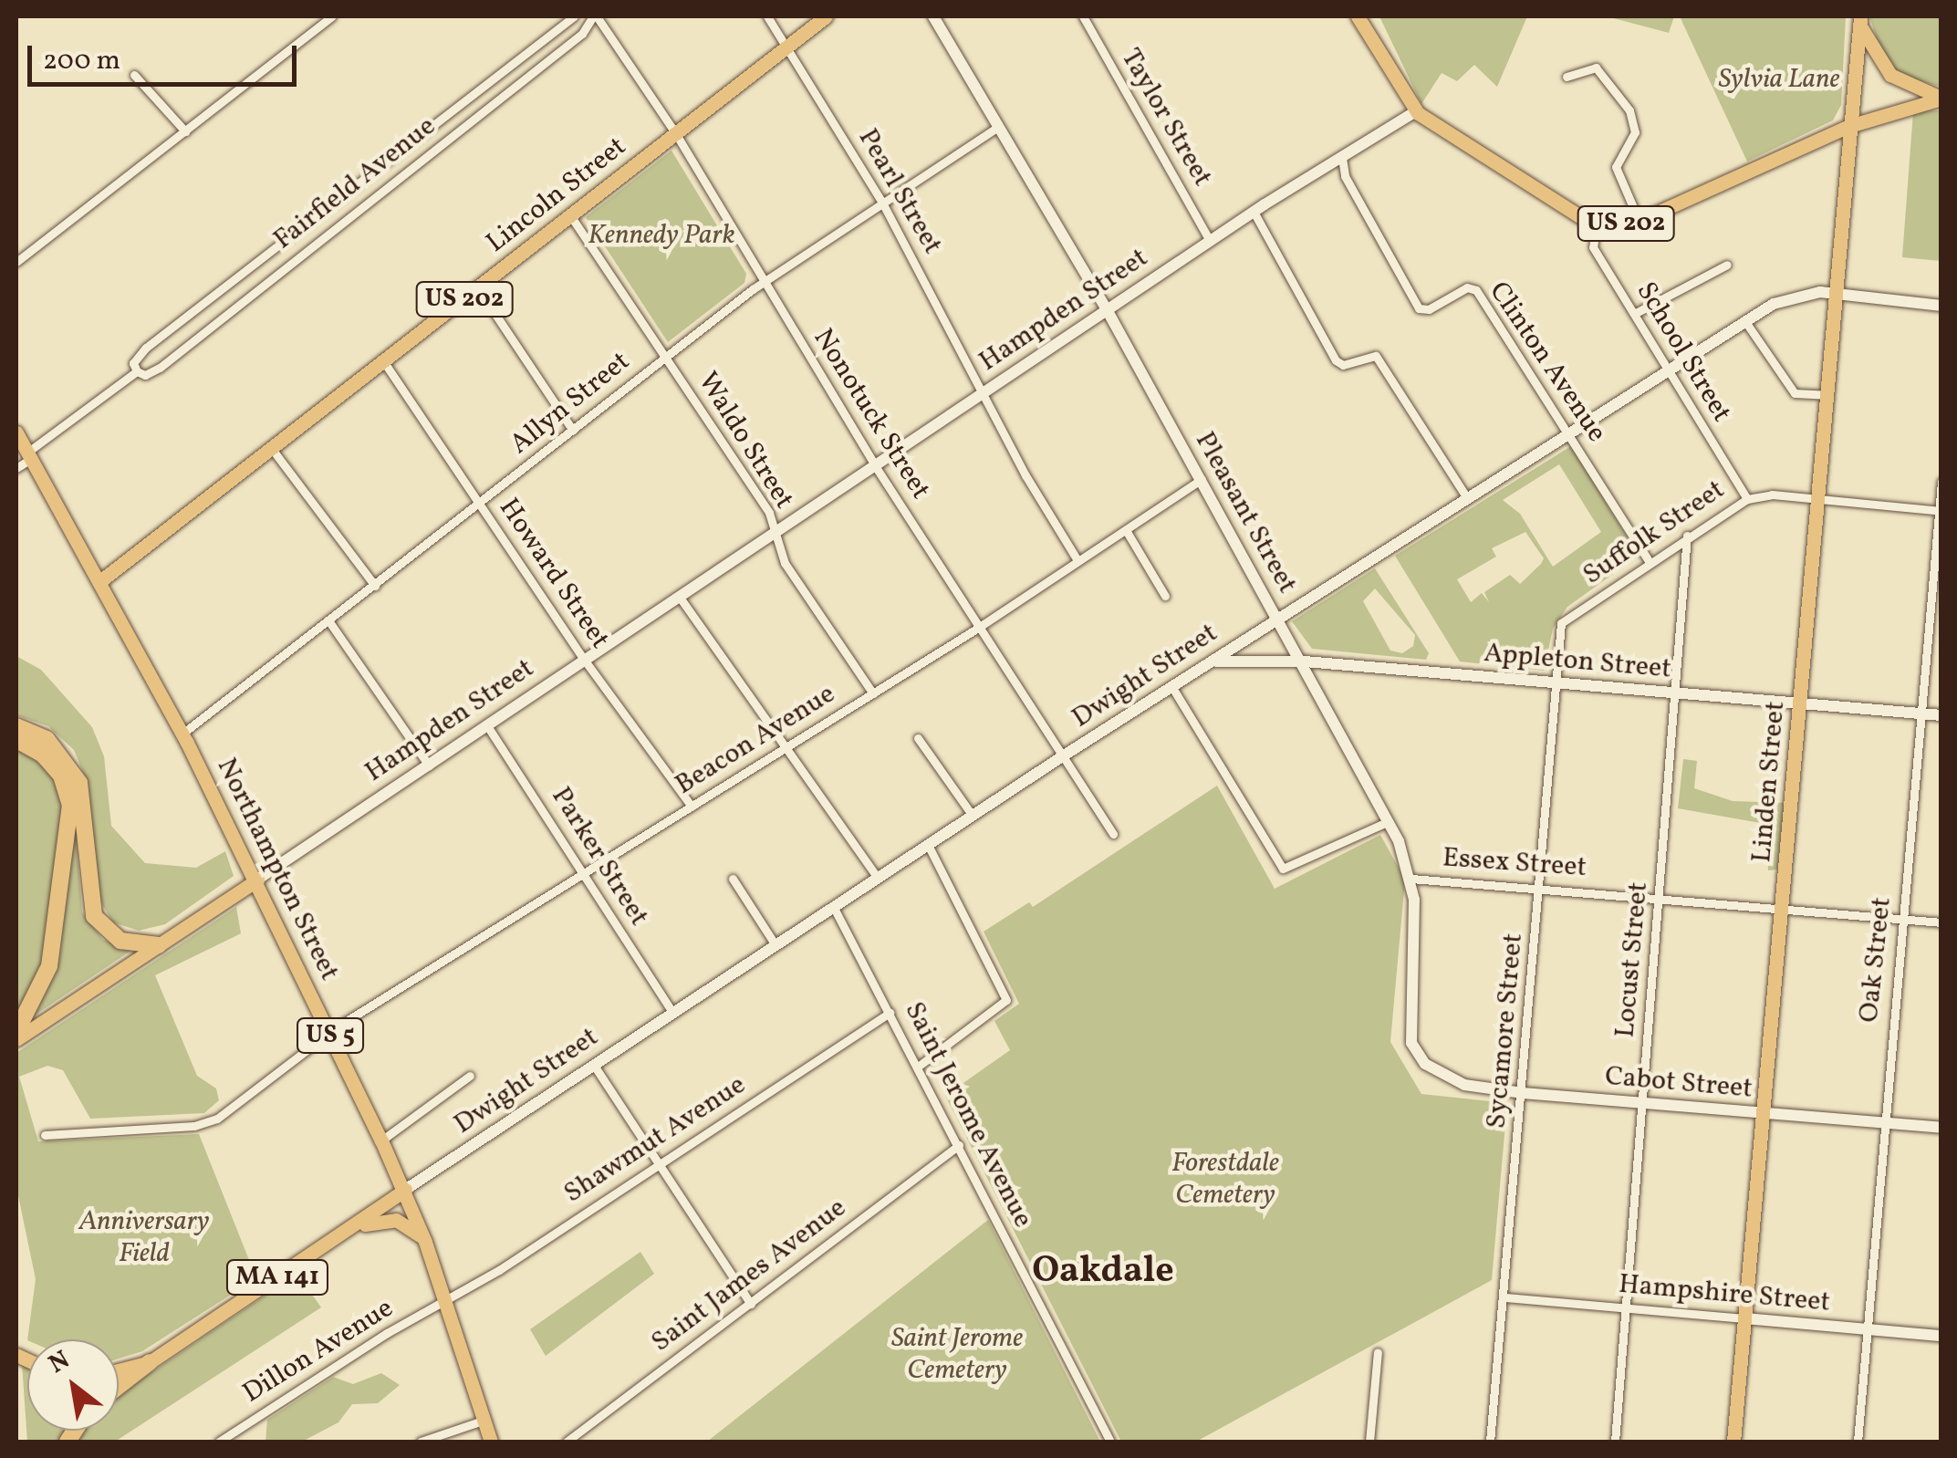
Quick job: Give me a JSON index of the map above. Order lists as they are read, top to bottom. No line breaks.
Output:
{"streets":{"main road":["Lincoln Street","US 202","Hampden Street","Pleasant Street","Appleton Street","Dwight Street","Linden Street","Northampton Street","US 5","Cabot Street","MA 141","Hampshire Street"],"street":["Taylor Street","Fairfield Avenue","Pearl Street","School Street","Clinton Avenue","Allyn Street","Nonotuck Street","Waldo Street","Suffolk Street","Howard Street","Beacon Avenue","Parker Street","Essex Street","Locust Street","Oak Street","Sycamore Street","Saint Jerome Avenue","Shawmut Avenue","Saint James Avenue","Dillon Avenue"]},"crossings":[["Taylor Street","Hampden Street"],["Fairfield Avenue","Nonotuck Street"],["Fairfield Avenue","US 5"],["Pearl Street","Lincoln Street"],["Pearl Street","Hampden Street"],["Pearl Street","Allyn Street"],["Pearl Street","Beacon Avenue"],["Lincoln Street","Nonotuck Street"],["Lincoln Street","Waldo Street"],["Lincoln Street","Howard Street"],["Lincoln Street","Northampton Street"],["Lincoln Street","US 5"],["US 202","Hampden Street"],["US 202","School Street"],["US 202","Linden Street"],["Hampden Street","Clinton Avenue"],["Hampden Street","Nonotuck Street"],["Hampden Street","Waldo Street"],["Hampden Street","Pleasant Street"],["Hampden Street","Howard Street"],["Hampden Street","Parker Street"],["Hampden Street","Northampton Street"],["School Street","Suffolk Street"],["School Street","Dwight Street"],["Clinton Avenue","Suffolk Street"],["Clinton Avenue","Dwight Street"],["Allyn Street","Nonotuck Street"],["Allyn Street","Waldo Street"],["Allyn Street","Pleasant Street"],["Allyn Street","Howard Street"],["Allyn Street","Northampton Street"],["Nonotuck Street","Dwight Street"],["Nonotuck Street","Beacon Avenue"],["Waldo Street","Beacon Avenue"],["Pleasant Street","Appleton Street"],["Pleasant Street","Dwight Street"],["Pleasant Street","Beacon Avenue"],["Pleasant Street","Essex Street"],["Pleasant Street","Cabot Street"],["Suffolk Street","Linden Street"],["Suffolk Street","Locust Street"],["Suffolk Street","Oak Street"],["Suffolk Street","Sycamore Street"],["Howard Street","Beacon Avenue"],["Appleton Street","Dwight Street"],["Appleton Street","Linden Street"],["Appleton Street","Locust Street"],["Appleton Street","Oak Street"],["Appleton Street","Sycamore Street"],["Dwight Street","Linden Street"],["Dwight Street","Parker Street"],["Dwight Street","Northampton Street"],["Dwight Street","Saint Jerome Avenue"],["Dwight Street","MA 141"],["Beacon Avenue","Parker Street"],["Beacon Avenue","Northampton Street"],["Linden Street","Essex Street"],["Linden Street","Cabot Street"],["Linden Street","Hampshire Street"],["Essex Street","Locust Street"],["Essex Street","Oak Street"],["Essex Street","Sycamore Street"],["Northampton Street","US 5"],["Northampton Street","Shawmut Avenue"],["Northampton Street","MA 141"],["Northampton Street","Dillon Avenue"],["Locust Street","Cabot Street"],["Locust Street","Hampshire Street"],["Oak Street","Cabot Street"],["Oak Street","Hampshire Street"],["Sycamore Street","Cabot Street"],["Sycamore Street","Hampshire Street"],["Saint Jerome Avenue","Shawmut Avenue"],["Saint Jerome Avenue","Saint James Avenue"],["Shawmut Avenue","Dillon Avenue"]],"districts":["Oakdale"],"parks":["Sylvia Lane","Kennedy Park","Forestdale Cemetery","Anniversary Field","Saint Jerome Cemetery"],"scale_bar":"200 m","north":"top left"}
